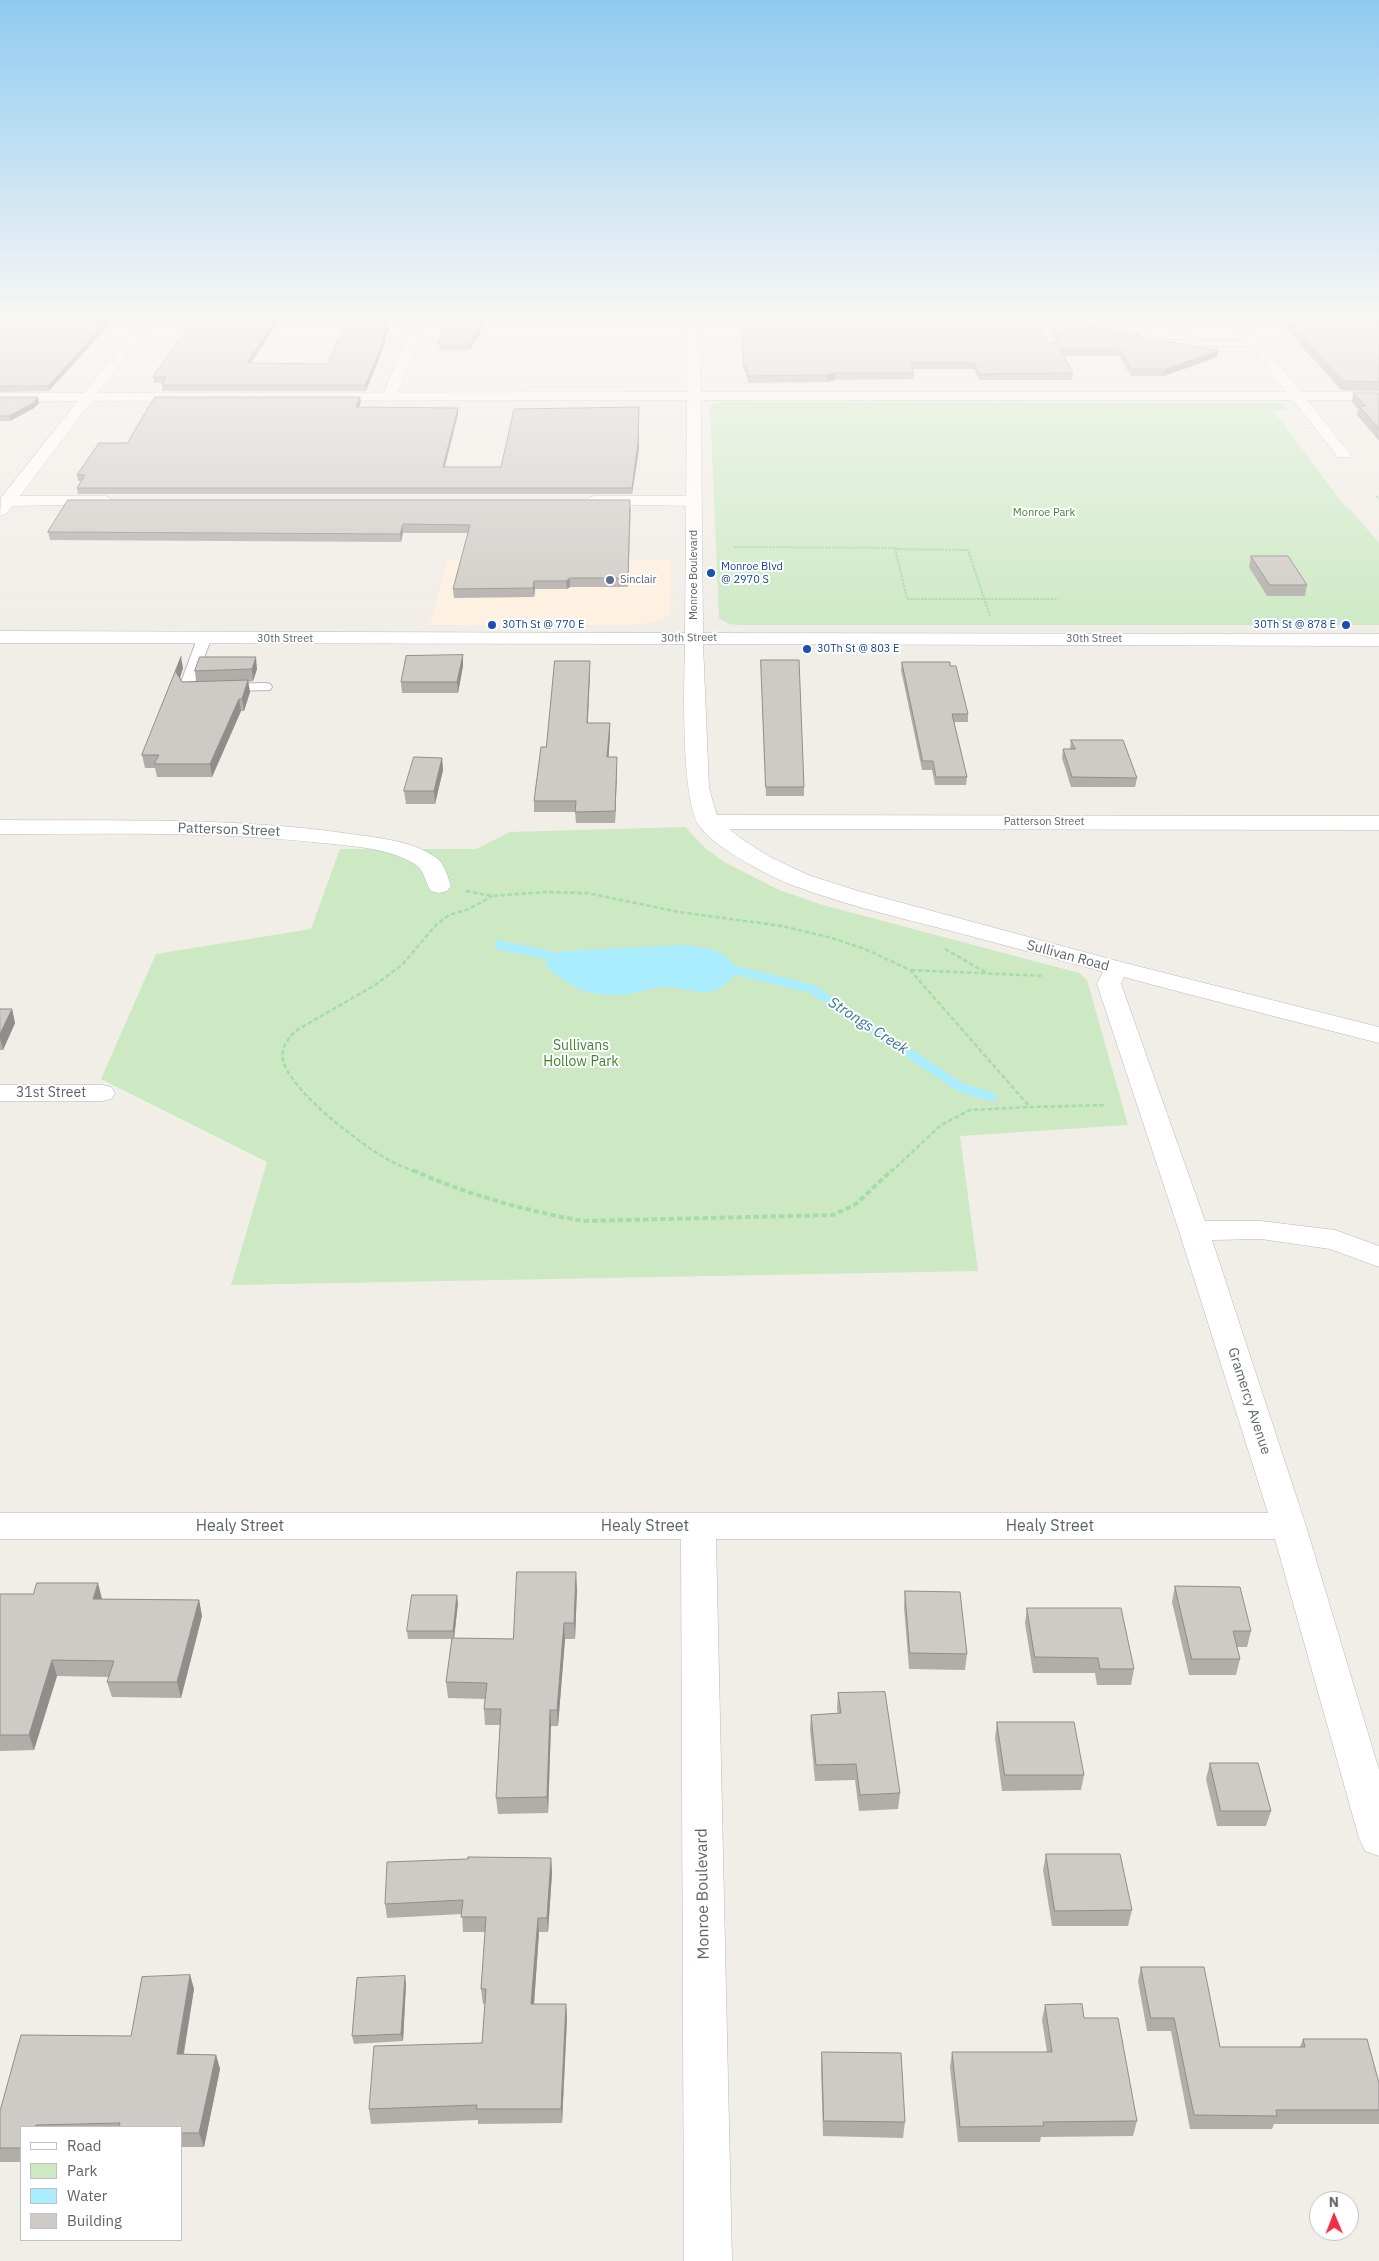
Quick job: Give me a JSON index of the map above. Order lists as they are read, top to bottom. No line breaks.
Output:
{"streets":{"street":["Monroe Boulevard","30th Street","Patterson Street","Sullivan Road","31st Street","Gramercy Avenue","Healy Street"]},"crossings":[["Monroe Boulevard","30th Street"],["Monroe Boulevard","Patterson Street"],["Monroe Boulevard","Sullivan Road"],["Monroe Boulevard","Healy Street"],["Patterson Street","Sullivan Road"],["Sullivan Road","Gramercy Avenue"],["Gramercy Avenue","Healy Street"]],"water":["Strongs Creek"],"parks":["Monroe Park","Sullivans Hollow Park"],"places":["Monroe Blvd @ 2970 S","Sinclair","30Th St @ 770 E","30Th St @ 878 E","30Th St @ 803 E"],"legend":["Road","Park","Water","Building"],"north":"top"}
